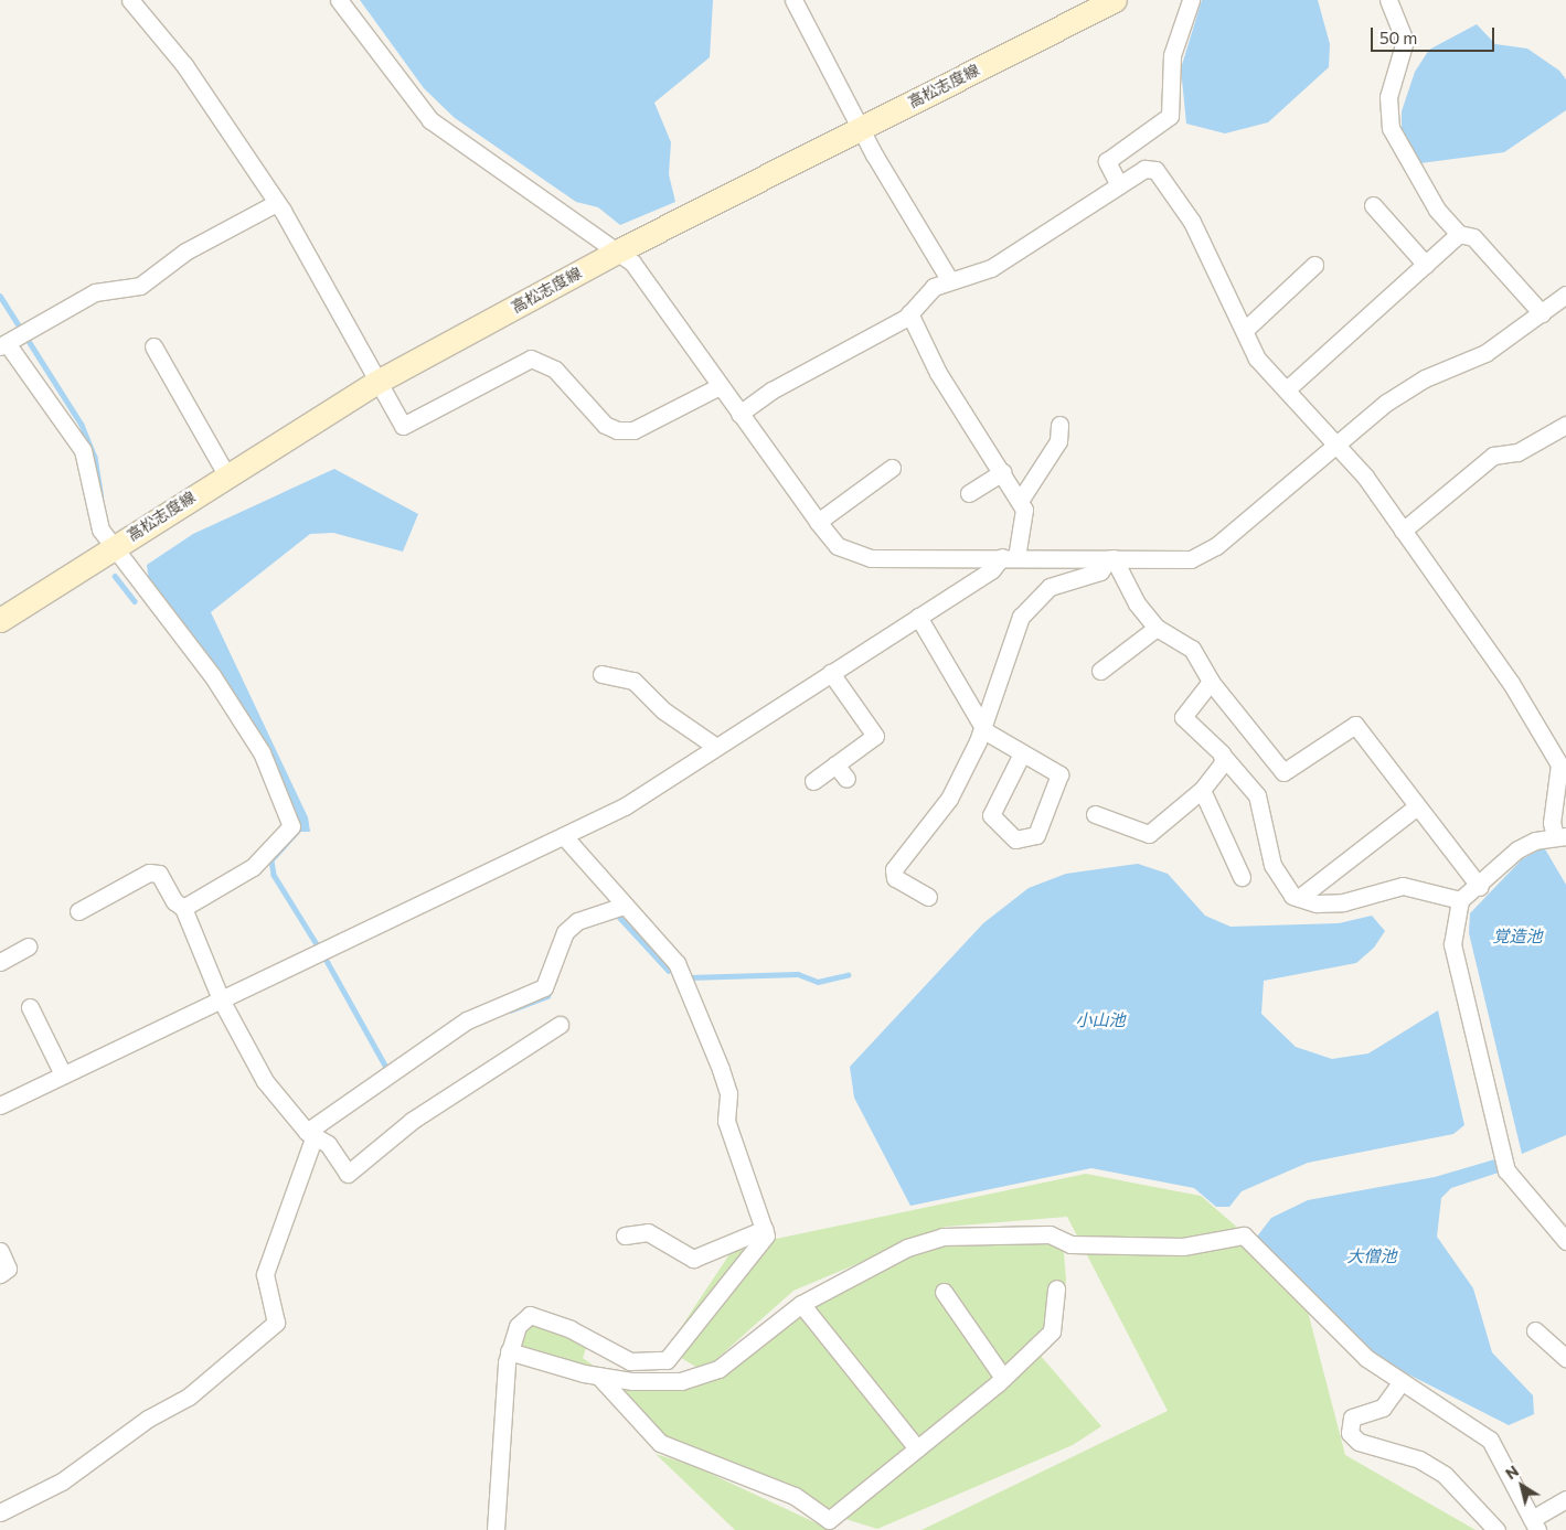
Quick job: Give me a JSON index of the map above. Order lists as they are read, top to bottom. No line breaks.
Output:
{"streets":{"main road":["高松志度線"]},"water":["覚造池","小山池","大僧池"],"scale_bar":"50 m","north":"top left"}
